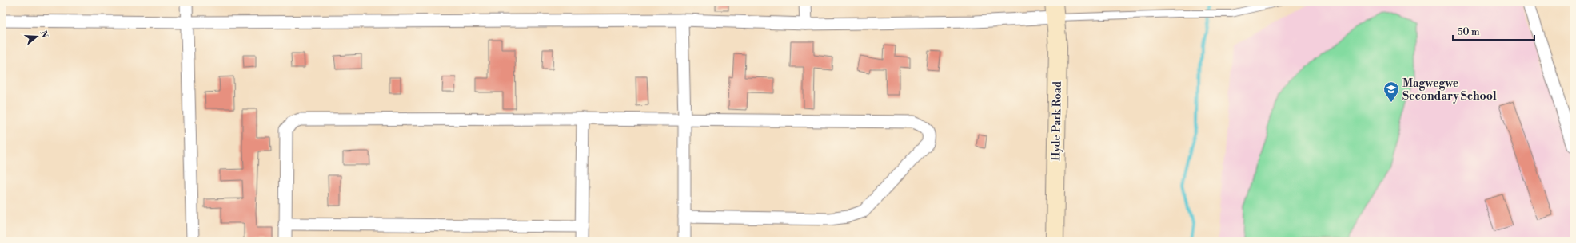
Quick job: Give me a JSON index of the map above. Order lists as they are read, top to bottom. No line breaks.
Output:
{"streets":{"street":["Hyde Park Road"]},"places":{"school or university":["Magwegwe Secondary School"]},"scale_bar":"50 m","north":"right"}
